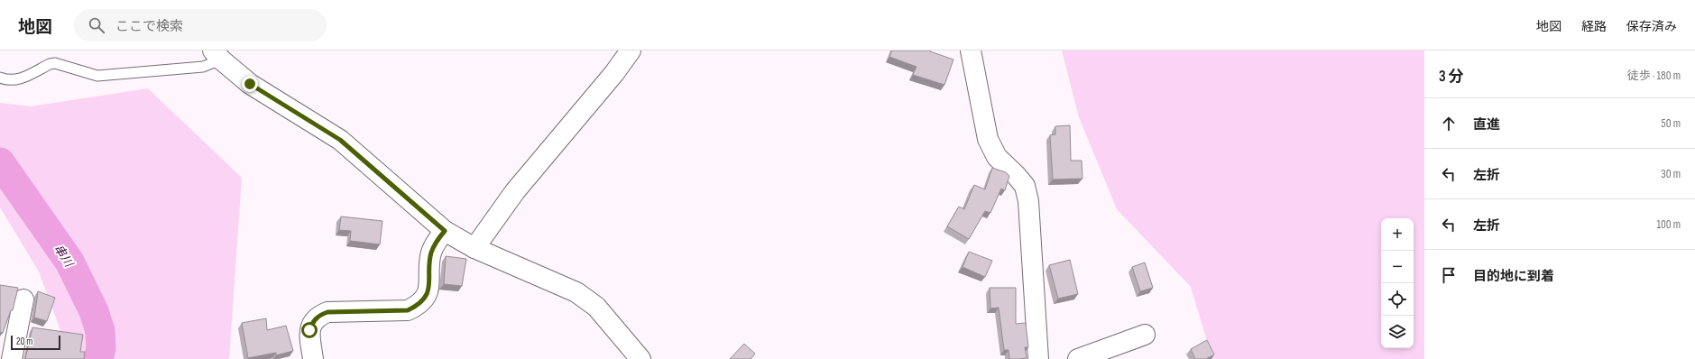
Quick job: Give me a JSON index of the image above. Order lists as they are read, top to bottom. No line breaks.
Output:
{"water":["串川"],"scale_bar":"20 m","page":{"header":"地図","search":"ここで検索","nav":["地図","経路","保存済み"],"heading":["3 分","徒歩 · 180 m"],"list":[["直進","50 m"],["左折","30 m"],["左折","100 m"],"目的地に到着"],"map_buttons":["+","−"],"scale":"20 m"}}
